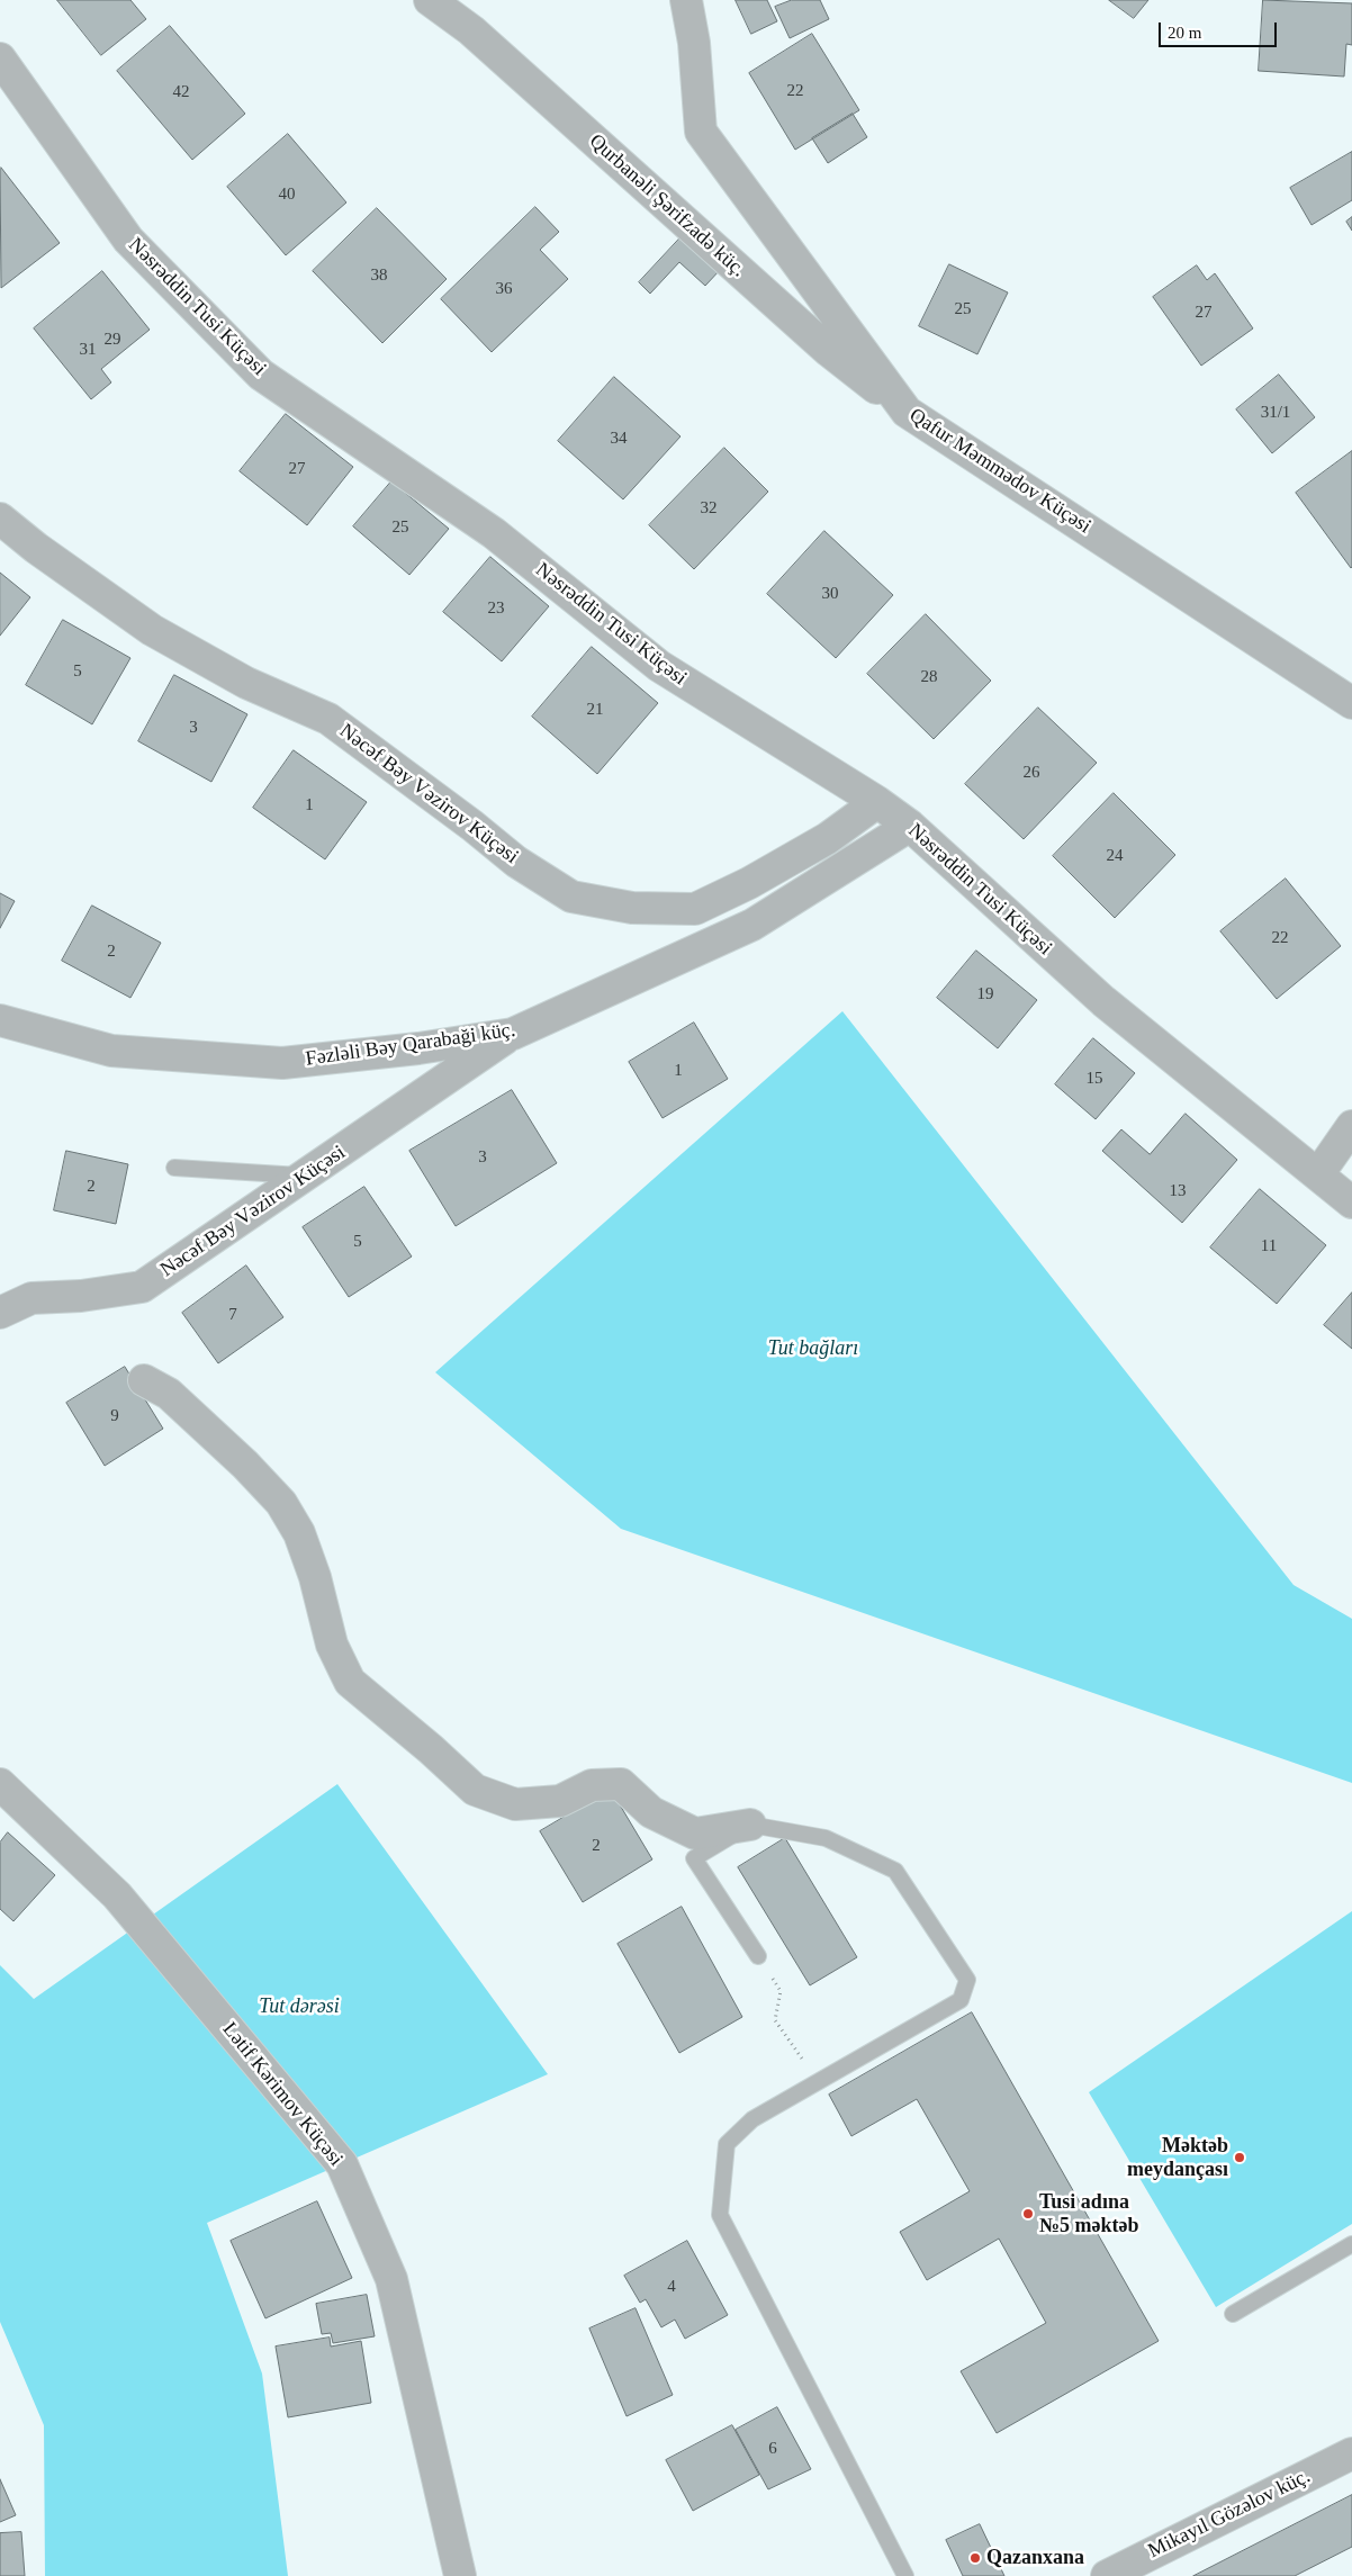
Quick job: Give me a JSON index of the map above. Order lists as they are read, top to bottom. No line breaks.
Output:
{"streets":{"street":["Qurbanəli Şərifzadə küç.","Nəsrəddin Tusi Küçəsi","Qafur Məmmədov Küçəsi","Nəcəf Bəy Vəzirov Küçəsi","Fəzləli Bəy Qarabaği küç.","Lətif Kərimov Küçəsi","Mikayıl Gözəlov küç."]},"crossings":[["Qurbanəli Şərifzadə küç.","Qafur Məmmədov Küçəsi"],["Nəsrəddin Tusi Küçəsi","Nəcəf Bəy Vəzirov Küçəsi"],["Nəsrəddin Tusi Küçəsi","Fəzləli Bəy Qarabaği küç."],["Nəcəf Bəy Vəzirov Küçəsi","Fəzləli Bəy Qarabaği küç."]],"parks":["Tut bağları","Tut dərəsi"],"places":["Məktəb meydançası","Tusi adına №5 məktəb","Qazanxana"],"house_numbers":["22","42","40","38","36","25","27","29","31","31/1","34","27","32","25","30","23","5","28","21","3","26","1","24","22","2","19","1","15","3","2","13","5","11","7","9","2","4","6"],"scale_bar":"20 m"}
